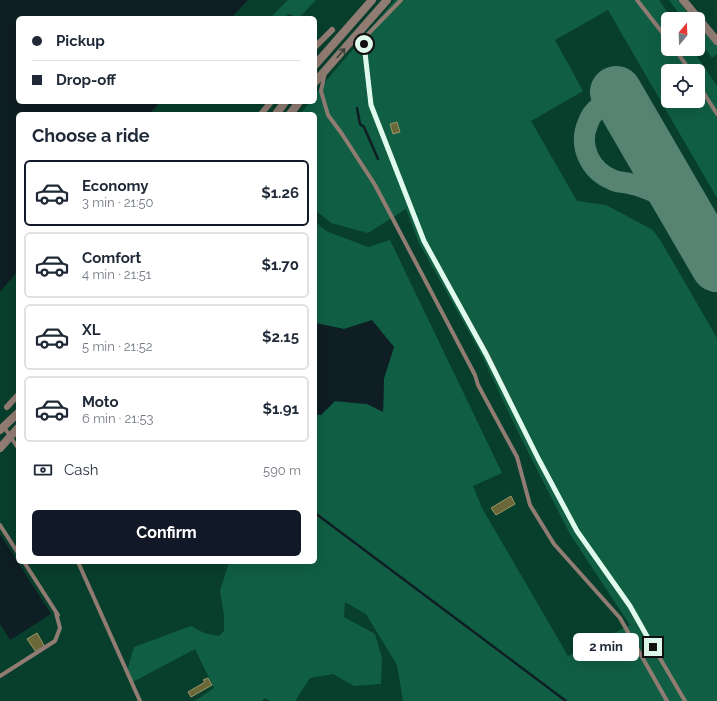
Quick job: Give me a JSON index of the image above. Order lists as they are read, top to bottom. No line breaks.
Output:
{"north":"top","page":{"banner":["Pickup","Drop-off"],"heading":"Choose a ride","list":[{"name":"Economy","note":"3 min · 21:50","value":"$1.26"},{"name":"Comfort","note":"4 min · 21:51","value":"$1.70"},{"name":"XL","note":"5 min · 21:52","value":"$2.15"},{"name":"Moto","note":"6 min · 21:53","value":"$1.91"}],"pay":["Cash","590 m"],"buttons":"Confirm","bubble":"2 min"}}
